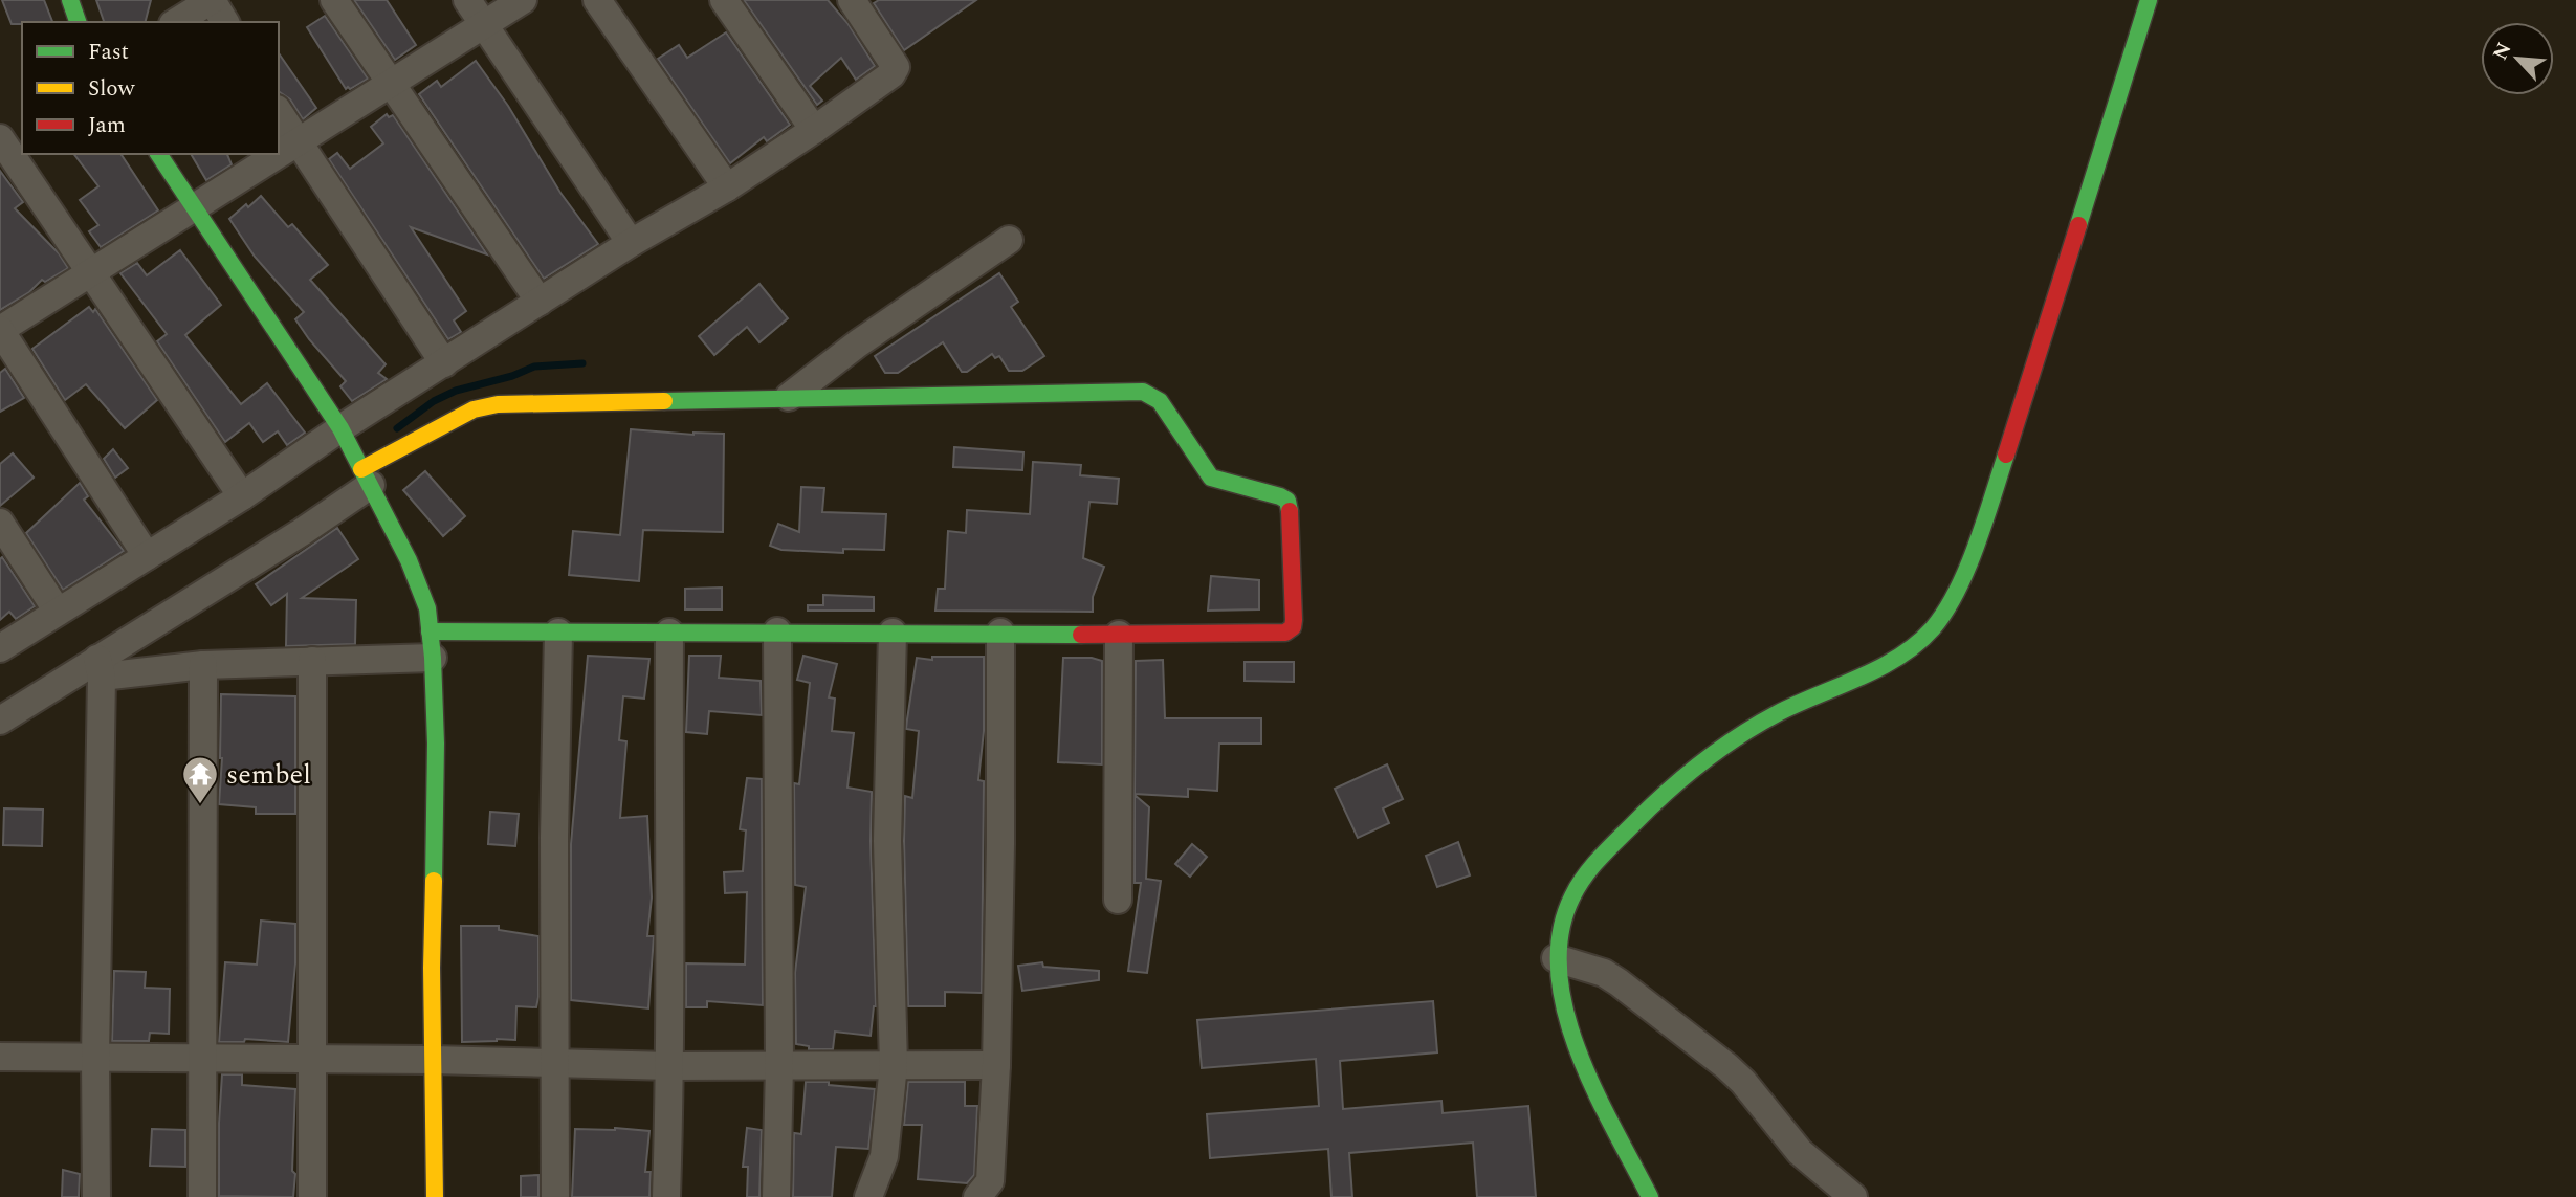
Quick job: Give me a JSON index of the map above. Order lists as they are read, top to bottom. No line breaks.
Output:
{"places":{"temple":["sembel"]},"legend":["Fast","Slow","Jam"],"north":"top left"}
